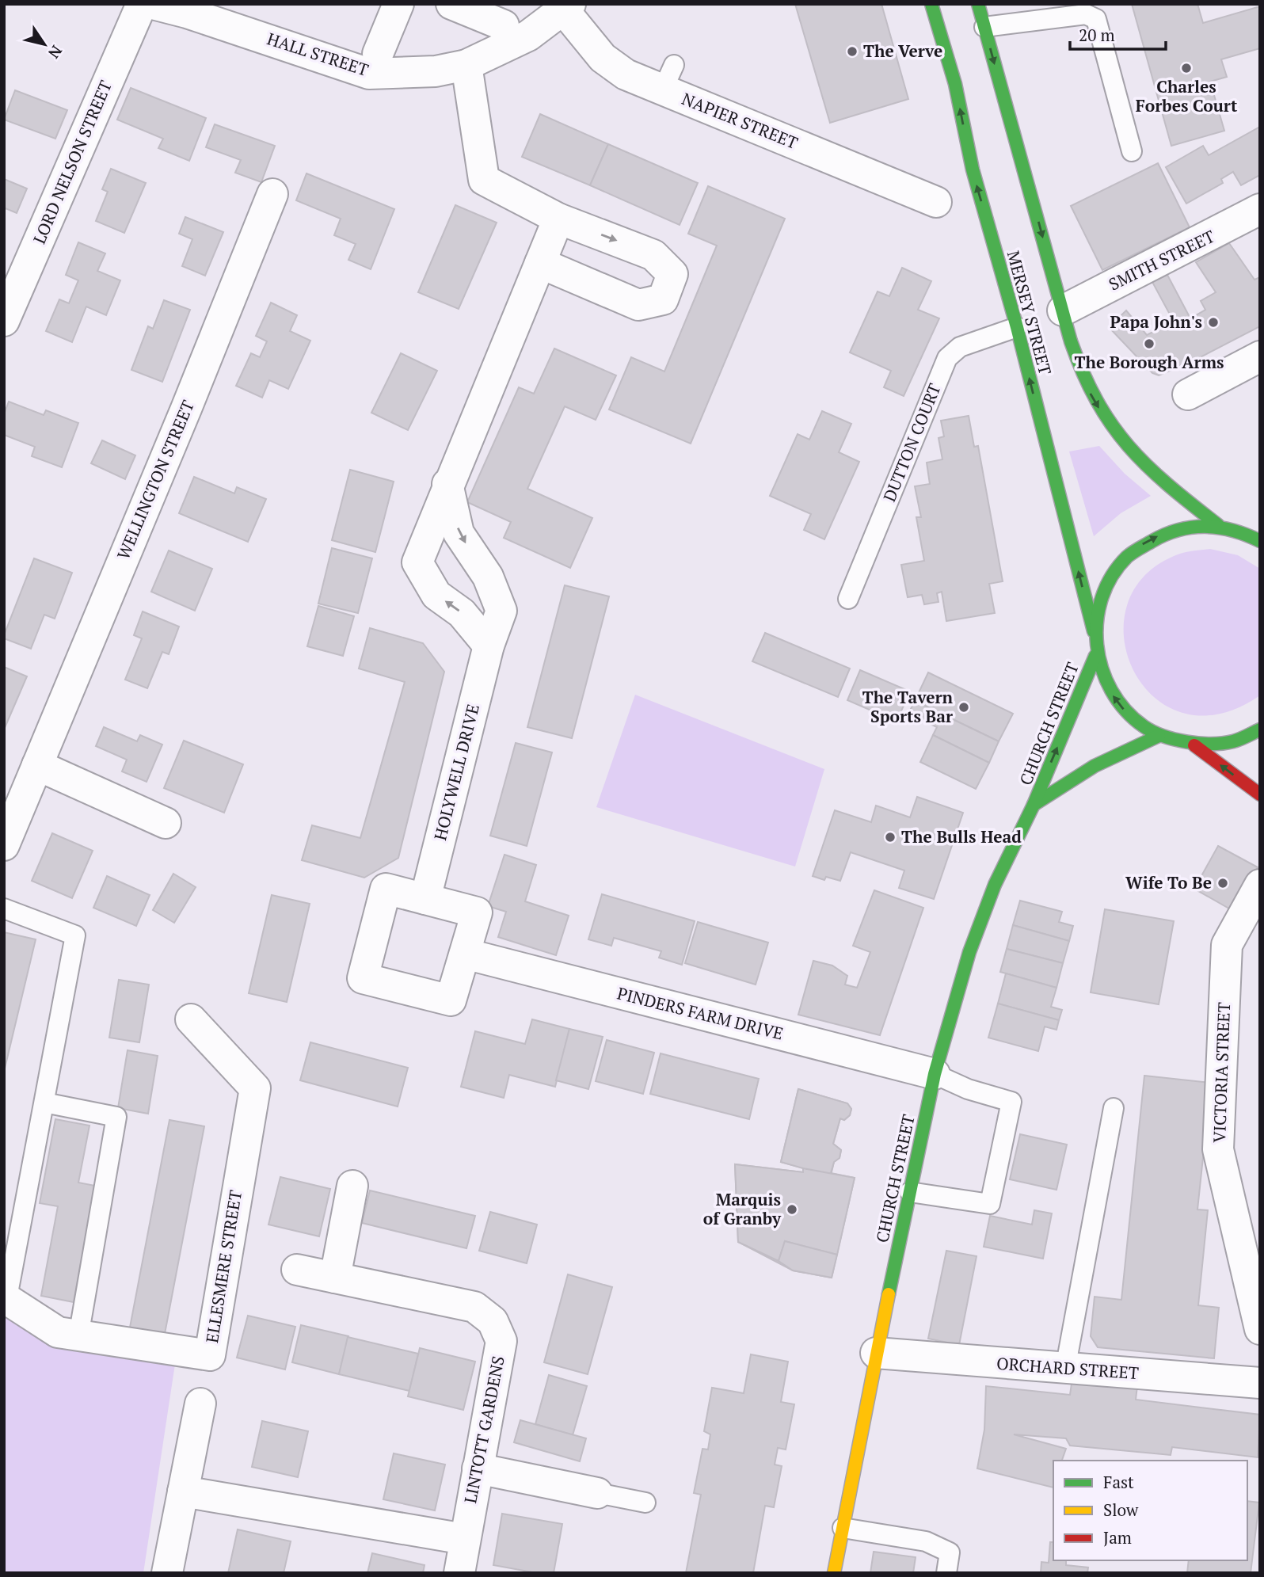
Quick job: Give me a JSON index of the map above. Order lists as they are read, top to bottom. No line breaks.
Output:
{"streets":{"main road":["MERSEY STREET","CHURCH STREET"],"street":["HALL STREET","NAPIER STREET","LORD NELSON STREET","SMITH STREET","WELLINGTON STREET","HOLYWELL DRIVE","PINDERS FARM DRIVE","VICTORIA STREET","ELLESMERE STREET","ORCHARD STREET","LINTOTT GARDENS"],"lane":["DUTTON COURT"]},"crossings":[["HALL STREET","NAPIER STREET"],["SMITH STREET","MERSEY STREET"],["MERSEY STREET","DUTTON COURT"],["CHURCH STREET","PINDERS FARM DRIVE"],["CHURCH STREET","ORCHARD STREET"]],"one_way":["HOLYWELL DRIVE"],"places":["The Verve","Charles Forbes Court","Papa John's","The Borough Arms","The Tavern Sports Bar","The Bulls Head","Wife To Be","Marquis of Granby"],"legend":["Fast","Slow","Jam"],"scale_bar":"20 m","north":"bottom right"}
